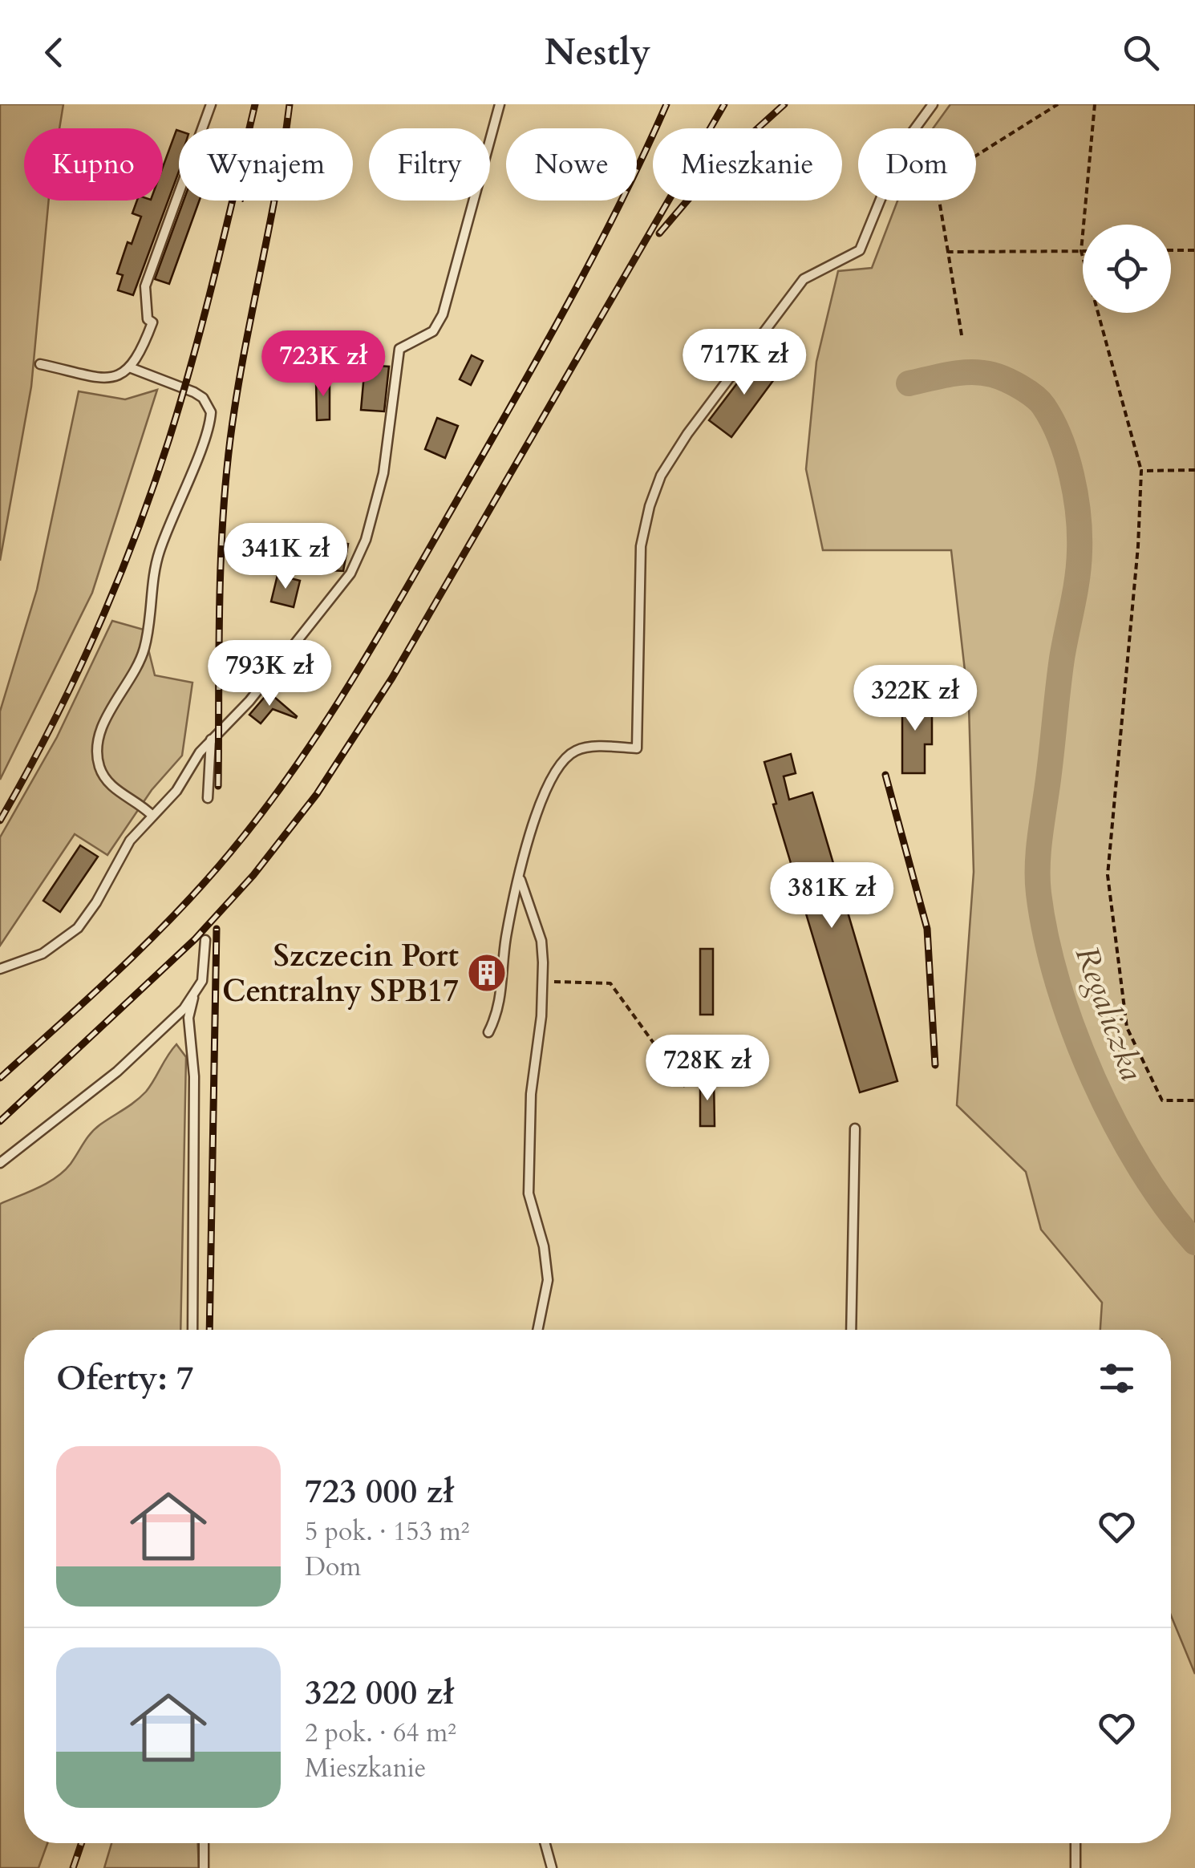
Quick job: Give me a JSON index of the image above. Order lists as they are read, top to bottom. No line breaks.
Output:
{"water":["Regaliczka"],"places":{"building":["Szczecin Port Centralny SPB17"]},"page":{"header":"Nestly","chip":["Kupno","Wynajem","Filtry","Nowe","Mieszkanie","Dom"],"price":["717K zł","723K zł","341K zł","793K zł","322K zł","381K zł","728K zł"],"heading":"Oferty: 7","list":[{"name":"723 000 zł","note":"5 pok. · 153 m² · Dom"},{"name":"322 000 zł","note":"2 pok. · 64 m² · Mieszkanie"}]}}
